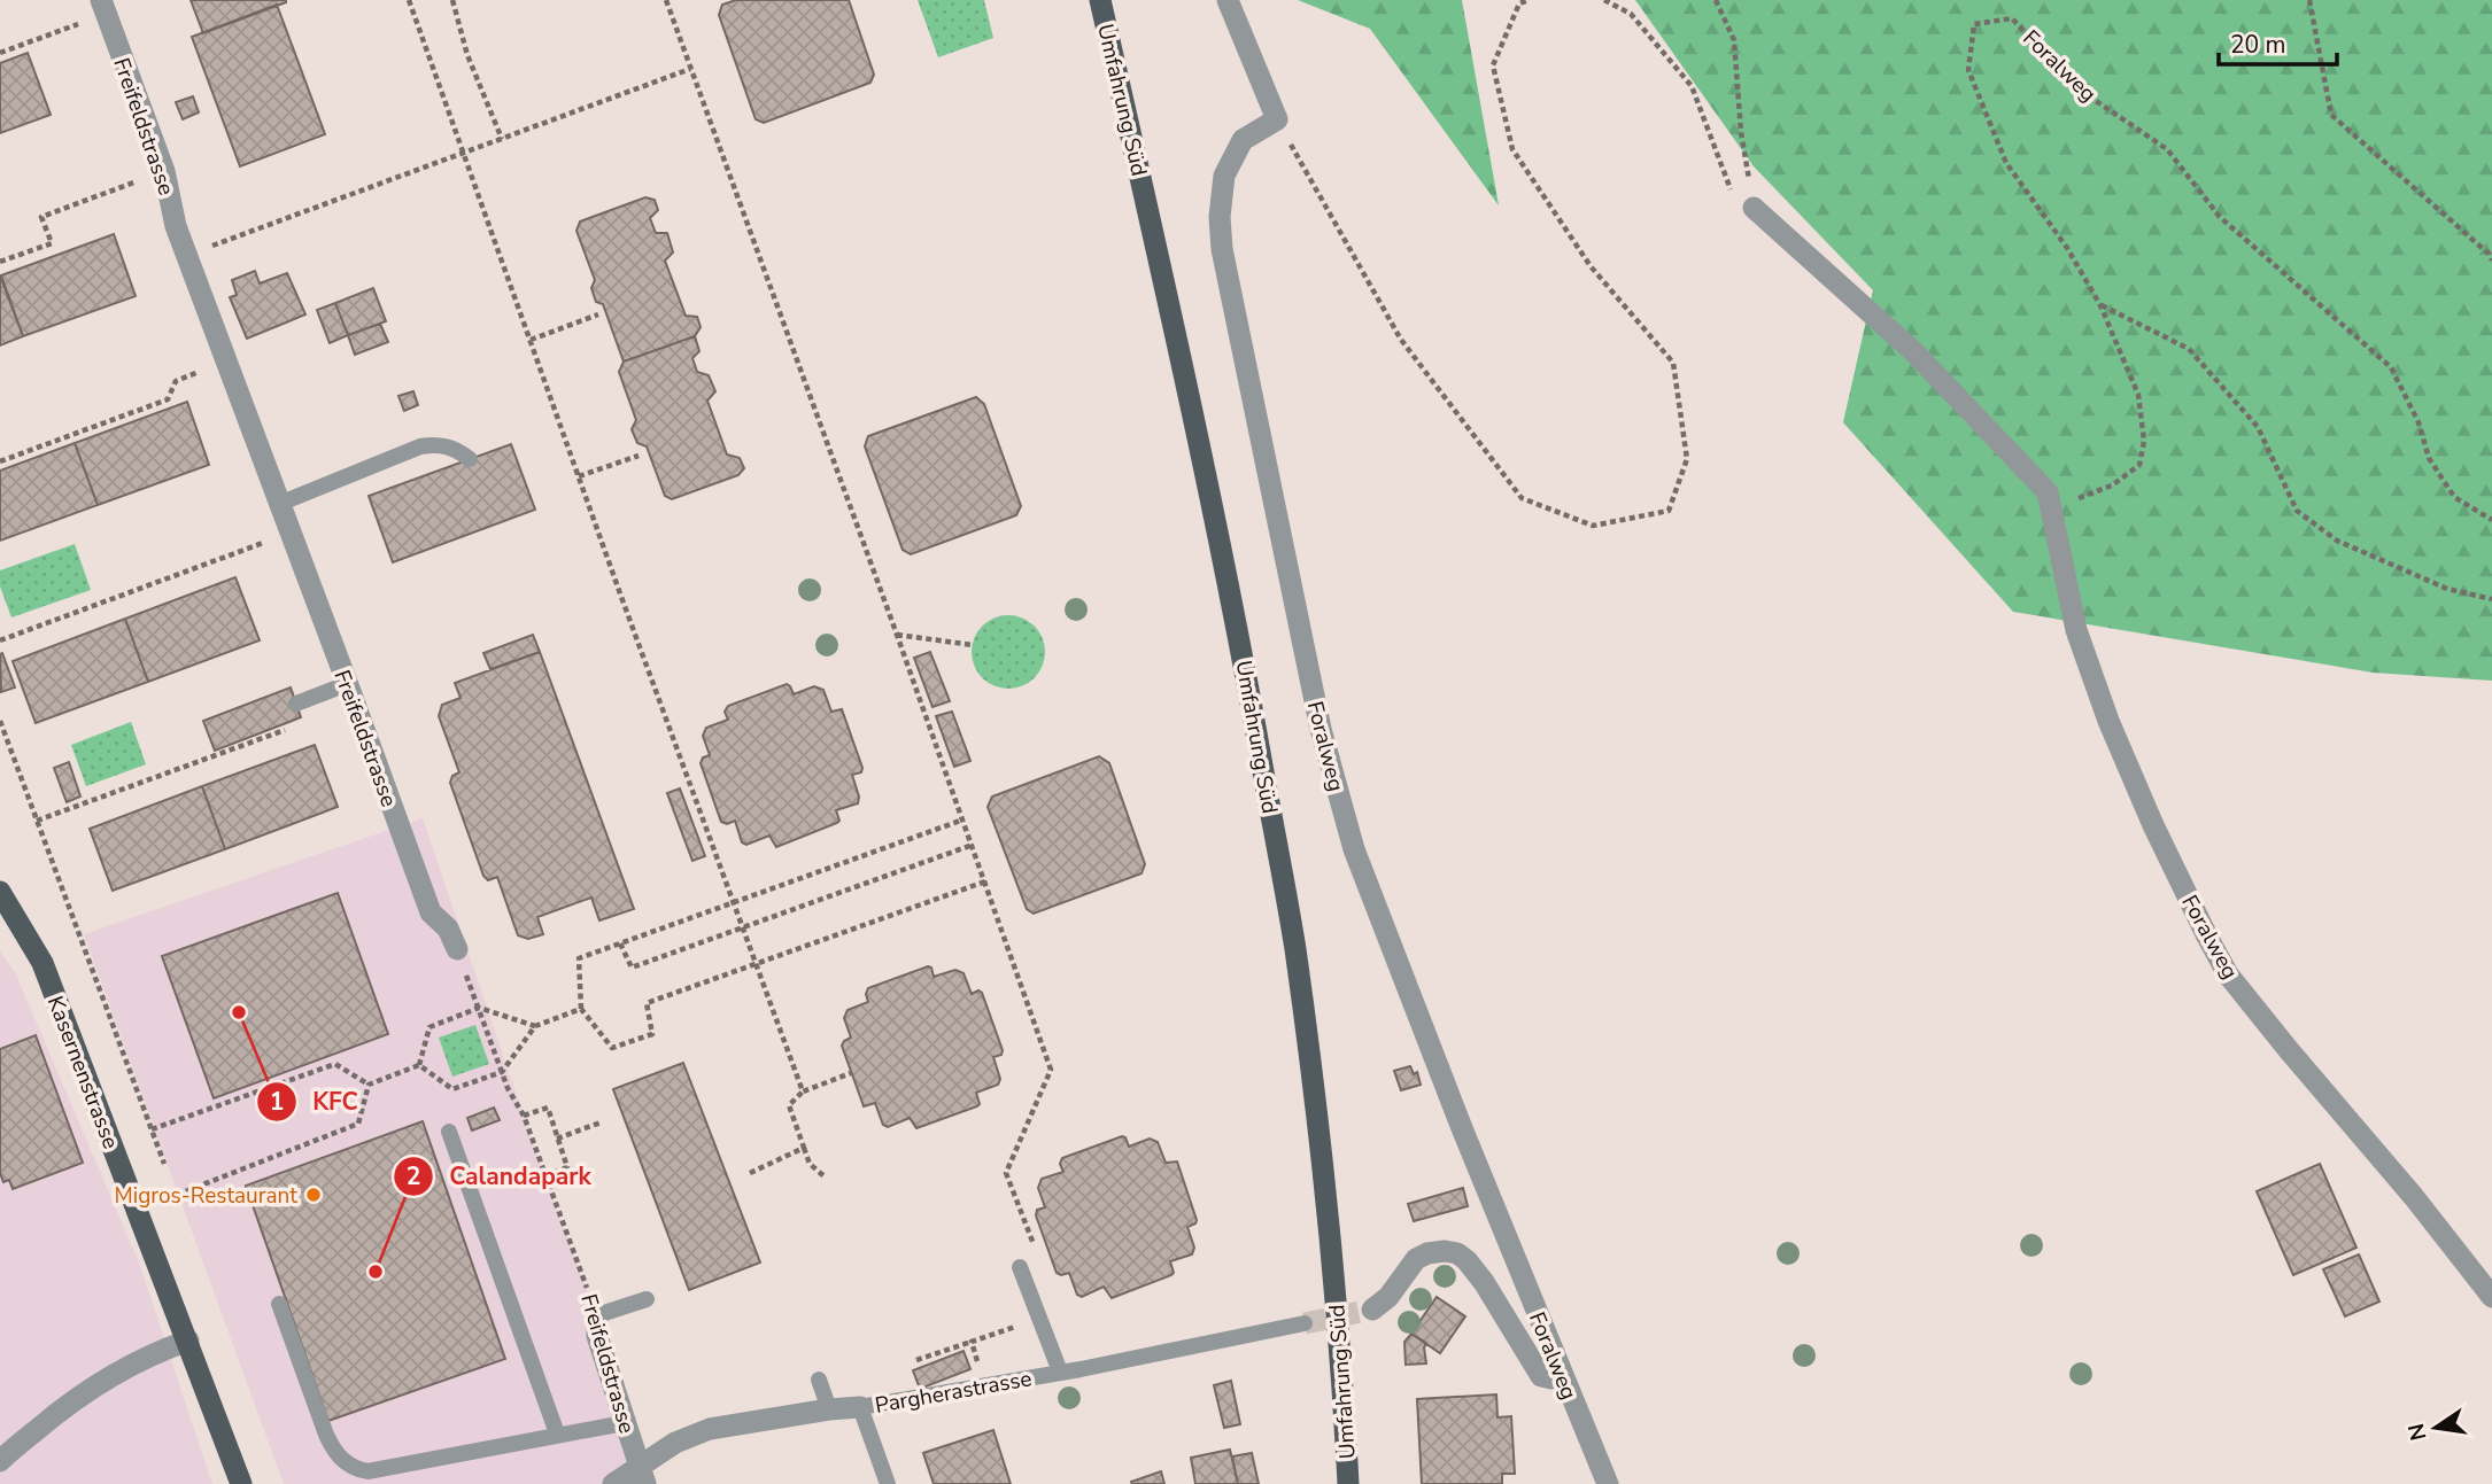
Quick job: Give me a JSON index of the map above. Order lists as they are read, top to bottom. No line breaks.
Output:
{"streets":{"main road":["Umfahrung Süd","Kasernenstrasse"],"street":["Foralweg","Freifeldstrasse","Pargherastrasse"]},"crossings":[["Freifeldstrasse","Pargherastrasse"]],"places":["KFC","Migros-Restaurant","Calandapark"],"scale_bar":"20 m","north":"left"}
